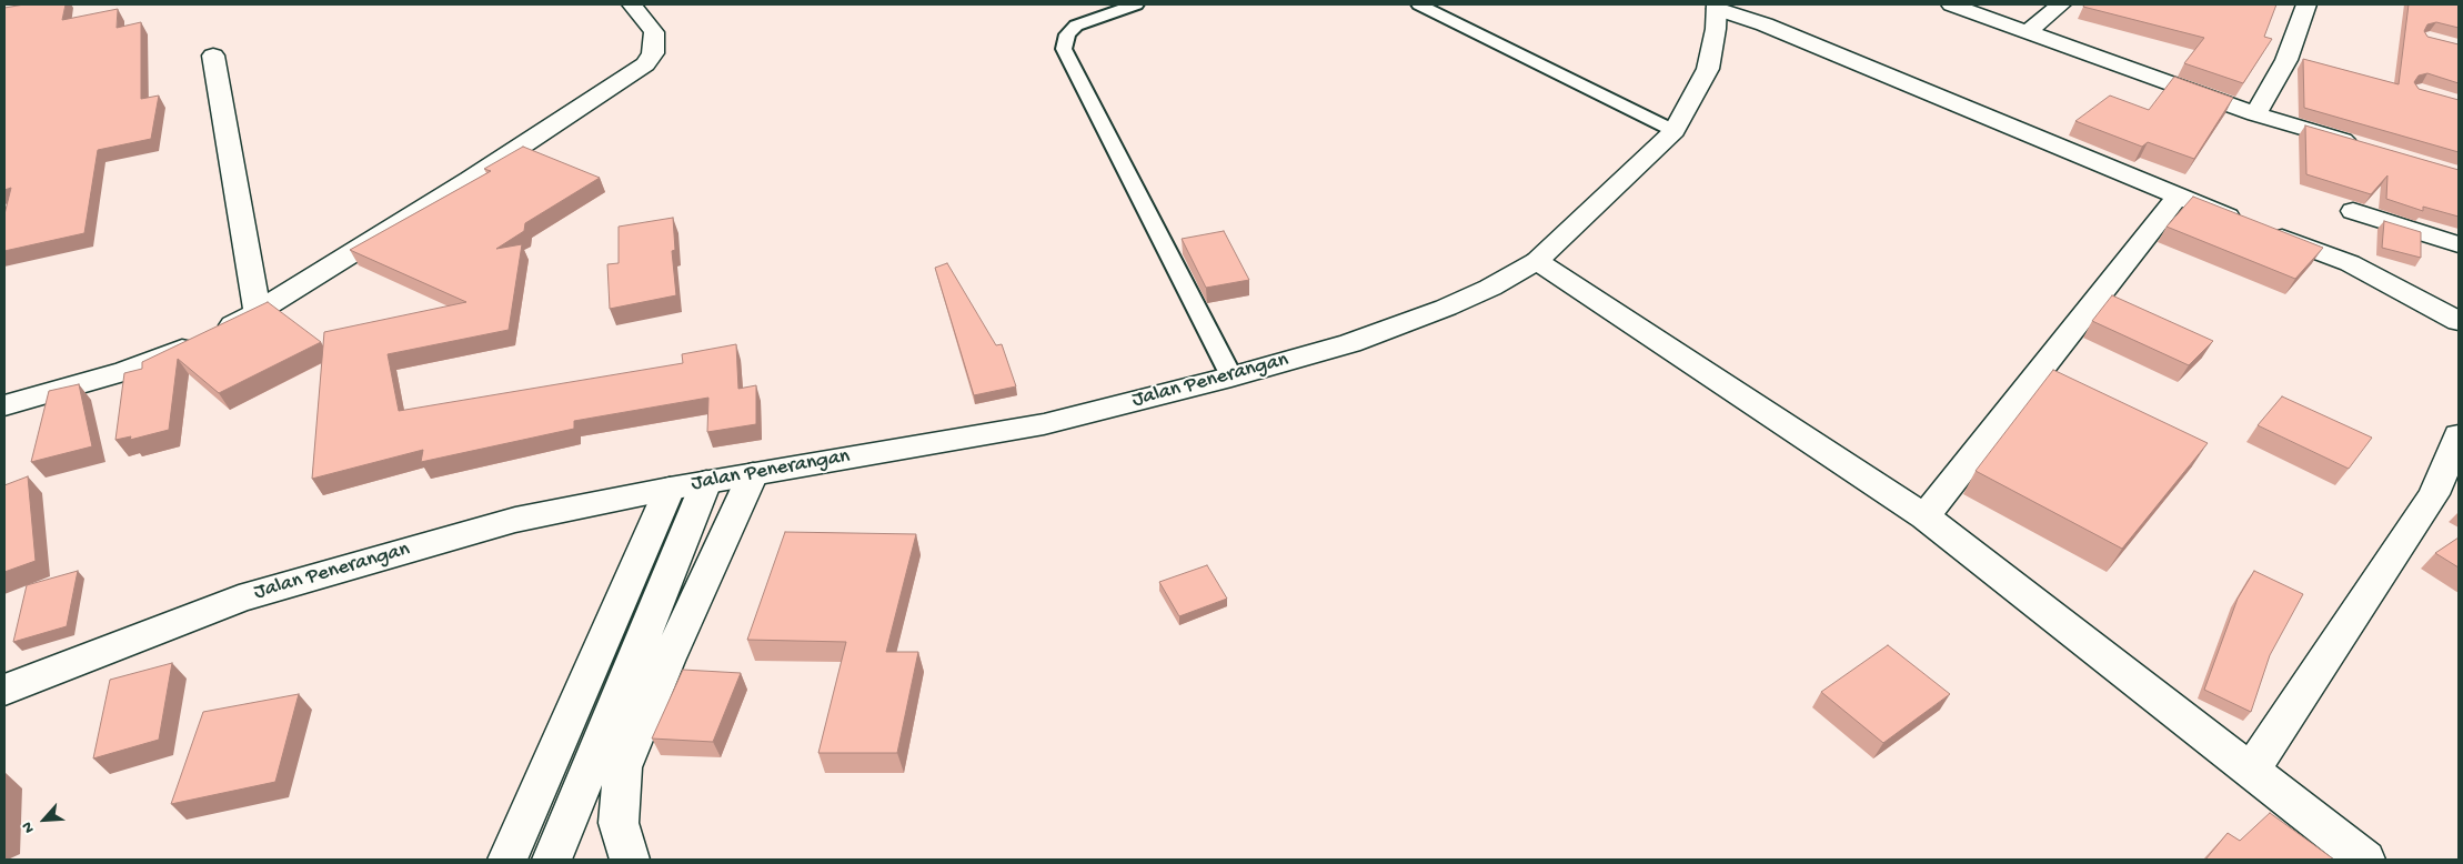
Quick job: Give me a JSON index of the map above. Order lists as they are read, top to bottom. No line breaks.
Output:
{"streets":{"street":["Jalan Penerangan"]},"north":"bottom left"}
